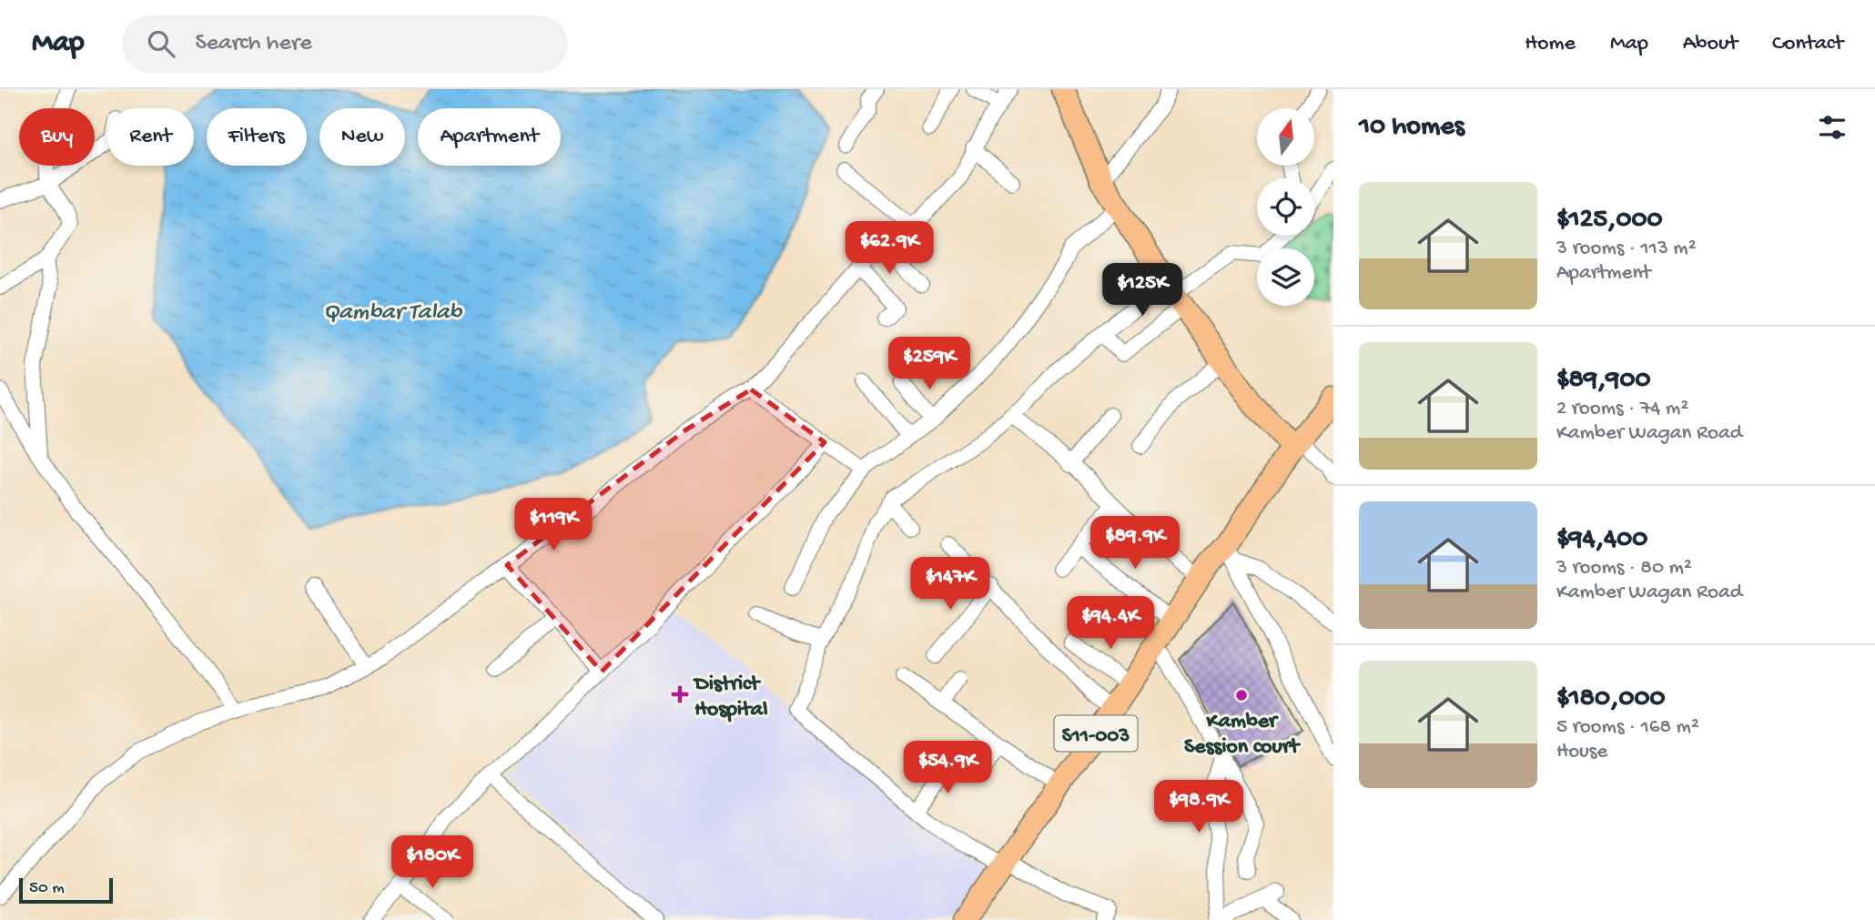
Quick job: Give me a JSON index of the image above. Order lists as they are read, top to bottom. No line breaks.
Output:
{"streets":{"main road":["S11-003"]},"water":["Qambar Talab"],"places":{"health":["District Hospital"],"other":["Kamber Session court"]},"scale_bar":"50 m","north":"top","page":{"header":"Map","search":"Search here","nav":["Home","Map","About","Contact"],"heading":"10 homes","chip":["Buy","Rent","Filters","New","Apartment"],"list":[{"name":"$125,000","note":"3 rooms · 113 m² · Apartment"},{"name":"$89,900","note":"2 rooms · 74 m² · Kamber Wagan Road"},{"name":"$94,400","note":"3 rooms · 80 m² · Kamber Wagan Road"},{"name":"$180,000","note":"5 rooms · 168 m² · House"}],"price":["$62.9K","$125K","$259K","$119K","$89.9K","$147K","$94.4K","$54.9K","$98.9K","$180K"],"scale":"50 m"}}
